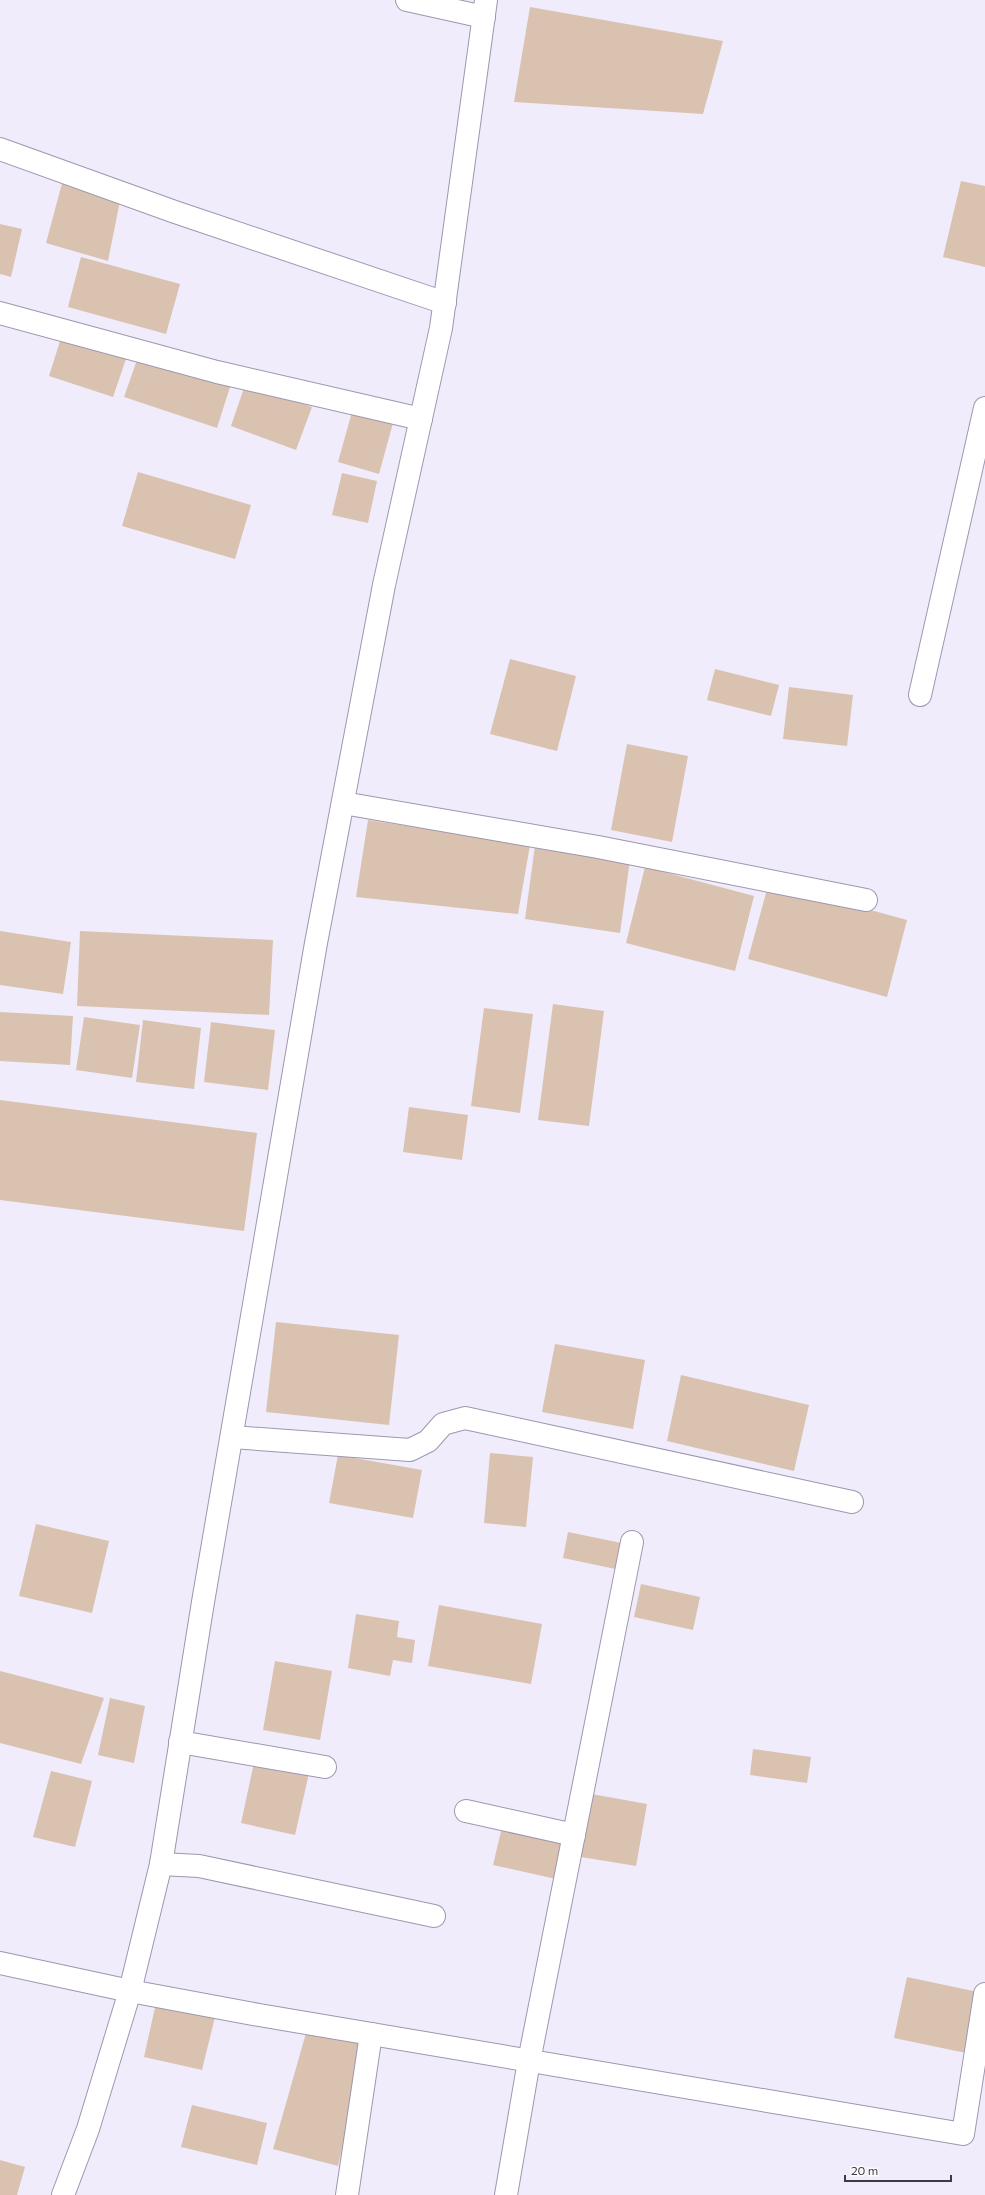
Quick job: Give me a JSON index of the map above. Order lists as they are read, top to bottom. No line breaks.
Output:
{"scale_bar":"20 m"}
